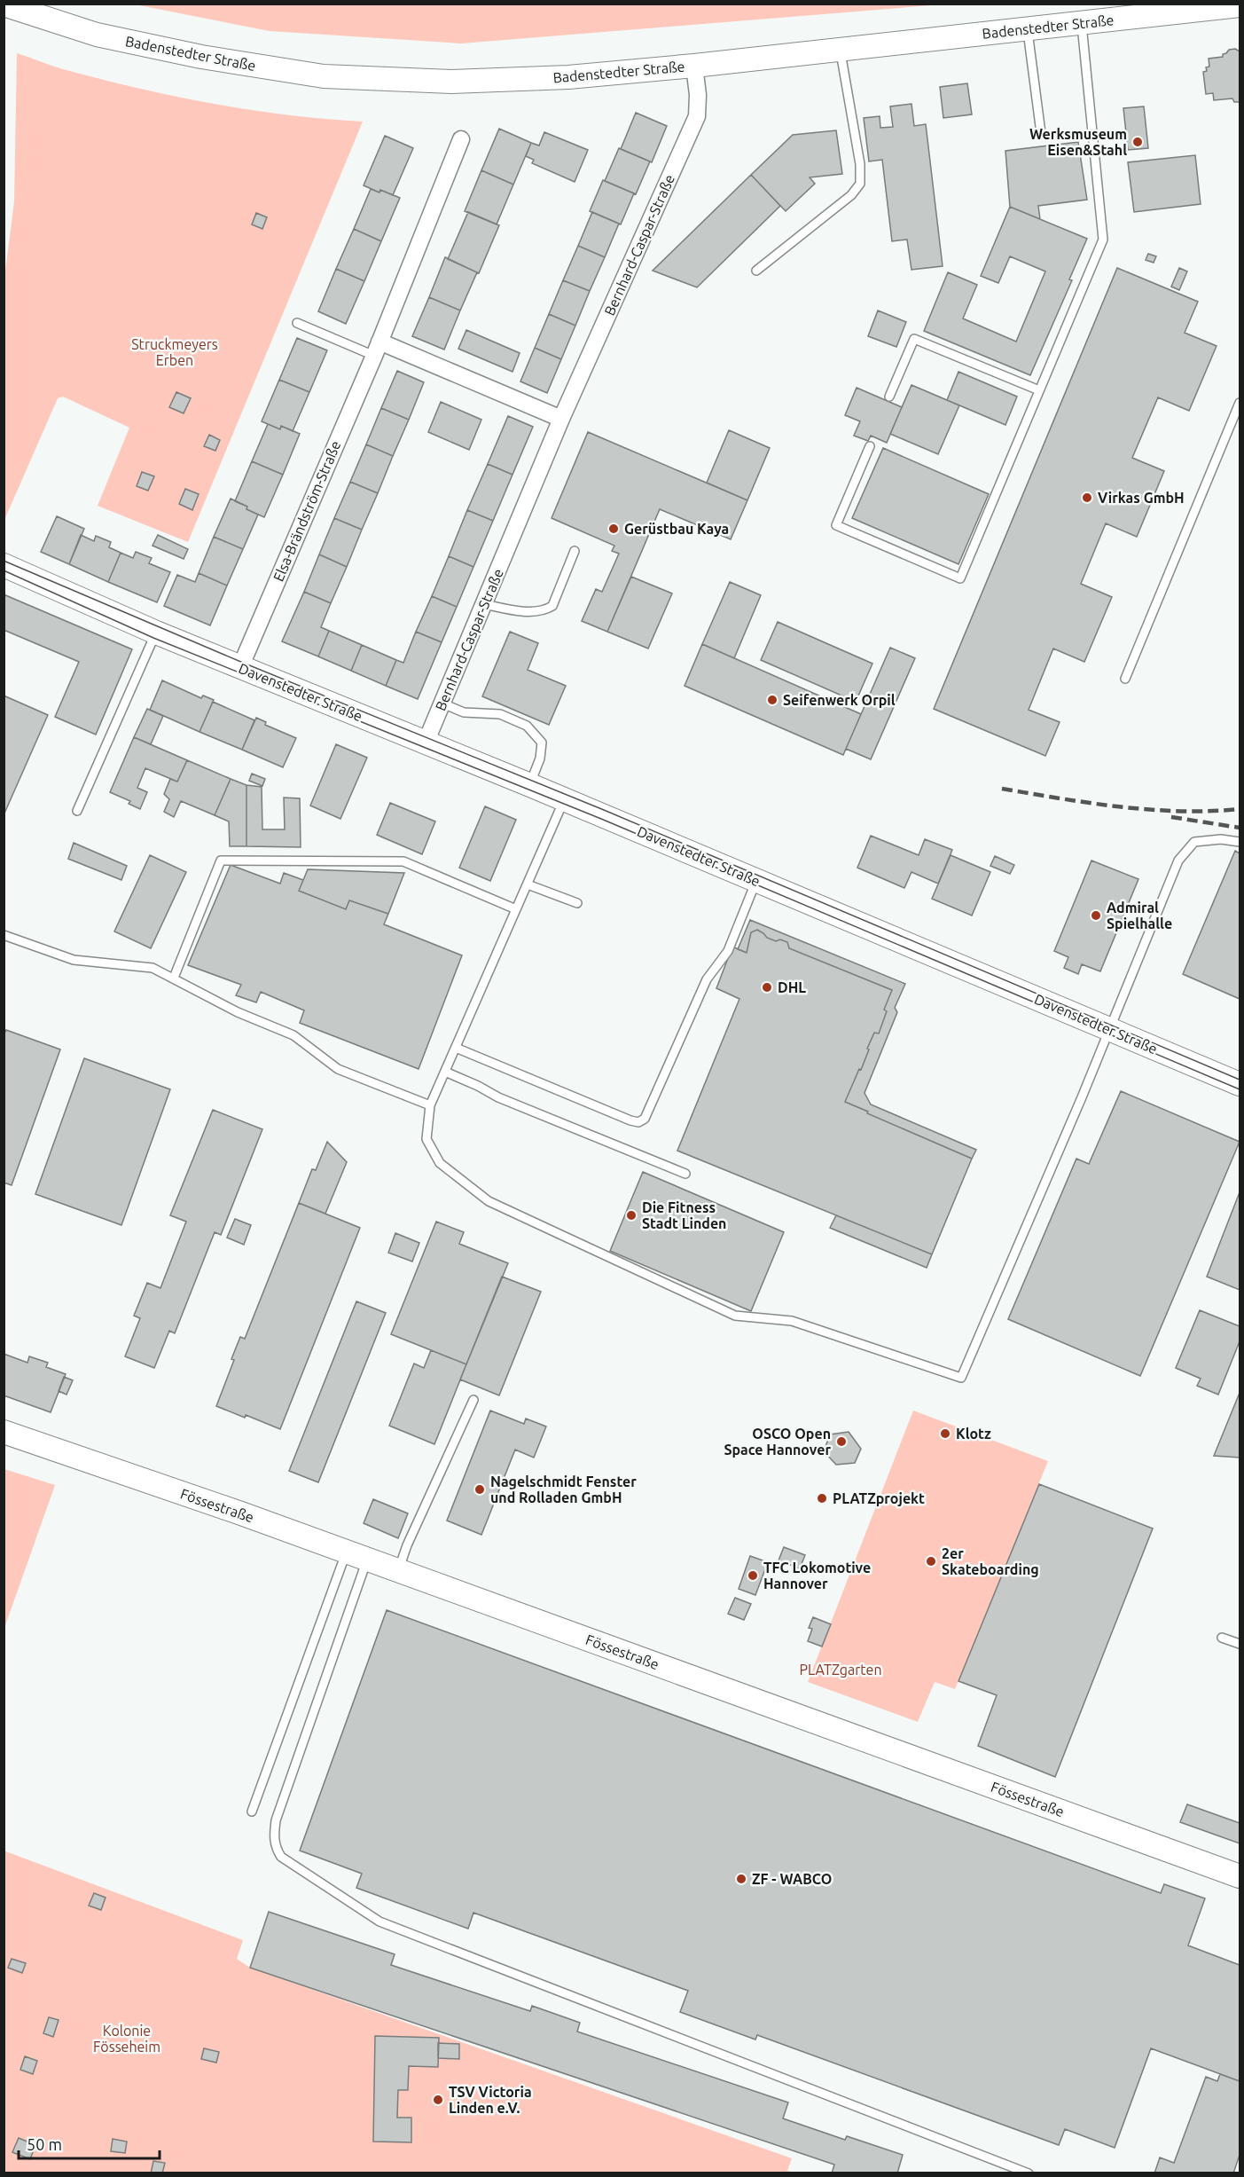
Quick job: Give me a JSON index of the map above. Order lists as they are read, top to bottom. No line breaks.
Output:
{"streets":{"street":["Badenstedter Straße","Bernhard-Caspar-Straße","Elsa-Brändström-Straße","Davenstedter Straße","Fössestraße"]},"crossings":[["Badenstedter Straße","Bernhard-Caspar-Straße"],["Bernhard-Caspar-Straße","Davenstedter Straße"],["Elsa-Brändström-Straße","Davenstedter Straße"]],"parks":["Struckmeyers Erben","PLATZgarten","Kolonie Fösseheim"],"places":["Werksmuseum Eisen&Stahl","Virkas GmbH","Gerüstbau Kaya","Seifenwerk Orpil","Admiral Spielhalle","DHL","Die Fitness Stadt Linden","Klotz","OSCO Open Space Hannover","Nagelschmidt Fenster und Rolladen GmbH","PLATZprojekt","2er Skateboarding","TFC Lokomotive Hannover","ZF - WABCO","TSV Victoria Linden e.V."],"scale_bar":"50 m"}
